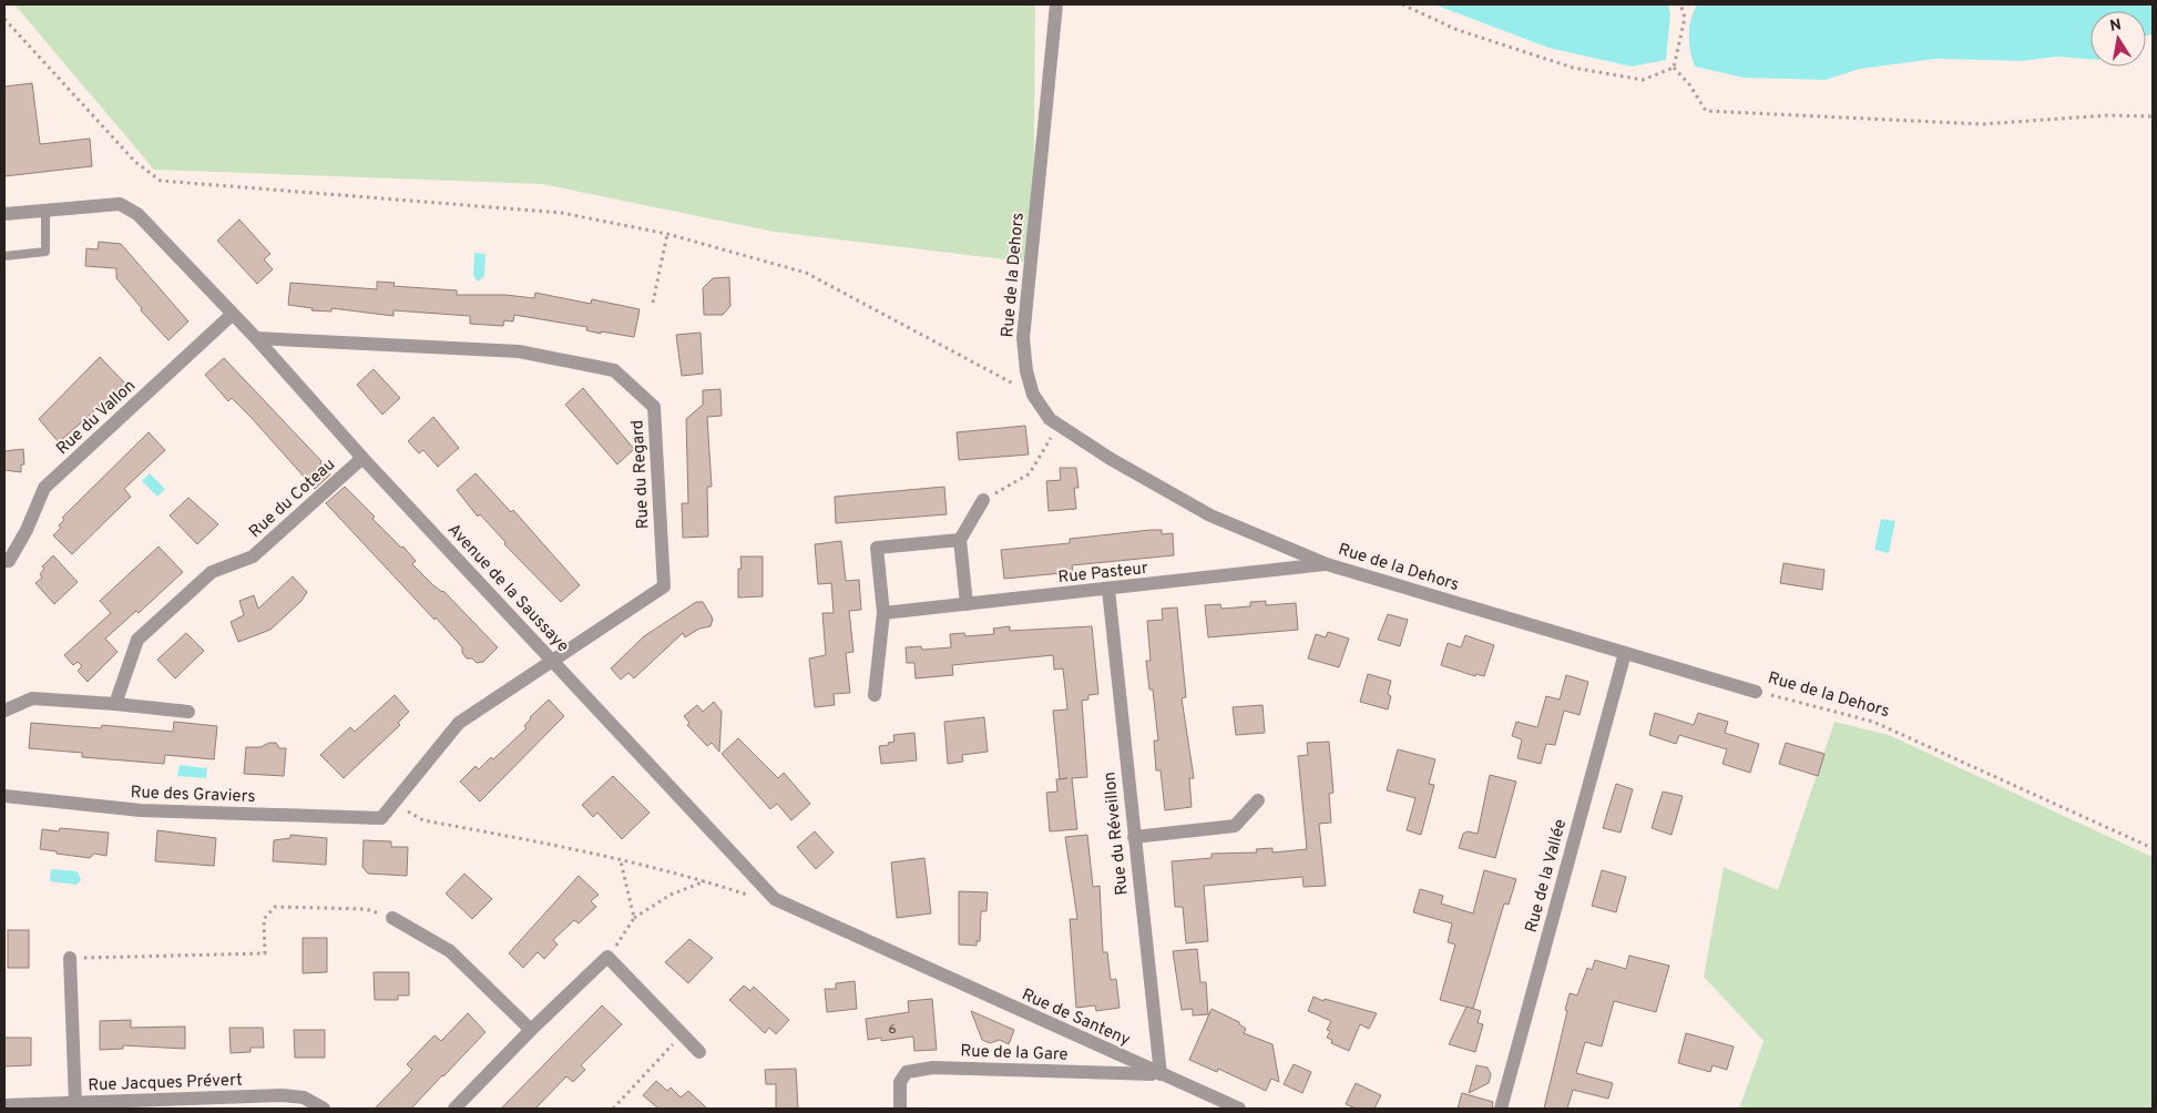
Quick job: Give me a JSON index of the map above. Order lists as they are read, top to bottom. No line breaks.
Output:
{"streets":{"street":["Rue de la Dehors","Rue du Vallon","Rue du Regard","Rue du Coteau","Rue Pasteur","Avenue de la Saussaye","Rue des Graviers","Rue du Réveillon","Rue de la Vallée","Rue de Santeny","Rue de la Gare","Rue Jacques Prévert"]},"crossings":[["Rue de la Dehors","Rue Pasteur"],["Rue de la Dehors","Rue de la Vallée"],["Rue du Vallon","Avenue de la Saussaye"],["Rue du Regard","Avenue de la Saussaye"],["Rue du Regard","Rue des Graviers"],["Rue du Coteau","Avenue de la Saussaye"],["Rue Pasteur","Rue du Réveillon"],["Avenue de la Saussaye","Rue de Santeny"],["Rue du Réveillon","Rue de Santeny"],["Rue du Réveillon","Rue de la Gare"],["Rue de Santeny","Rue de la Gare"]],"house_numbers":["6"],"north":"top"}
